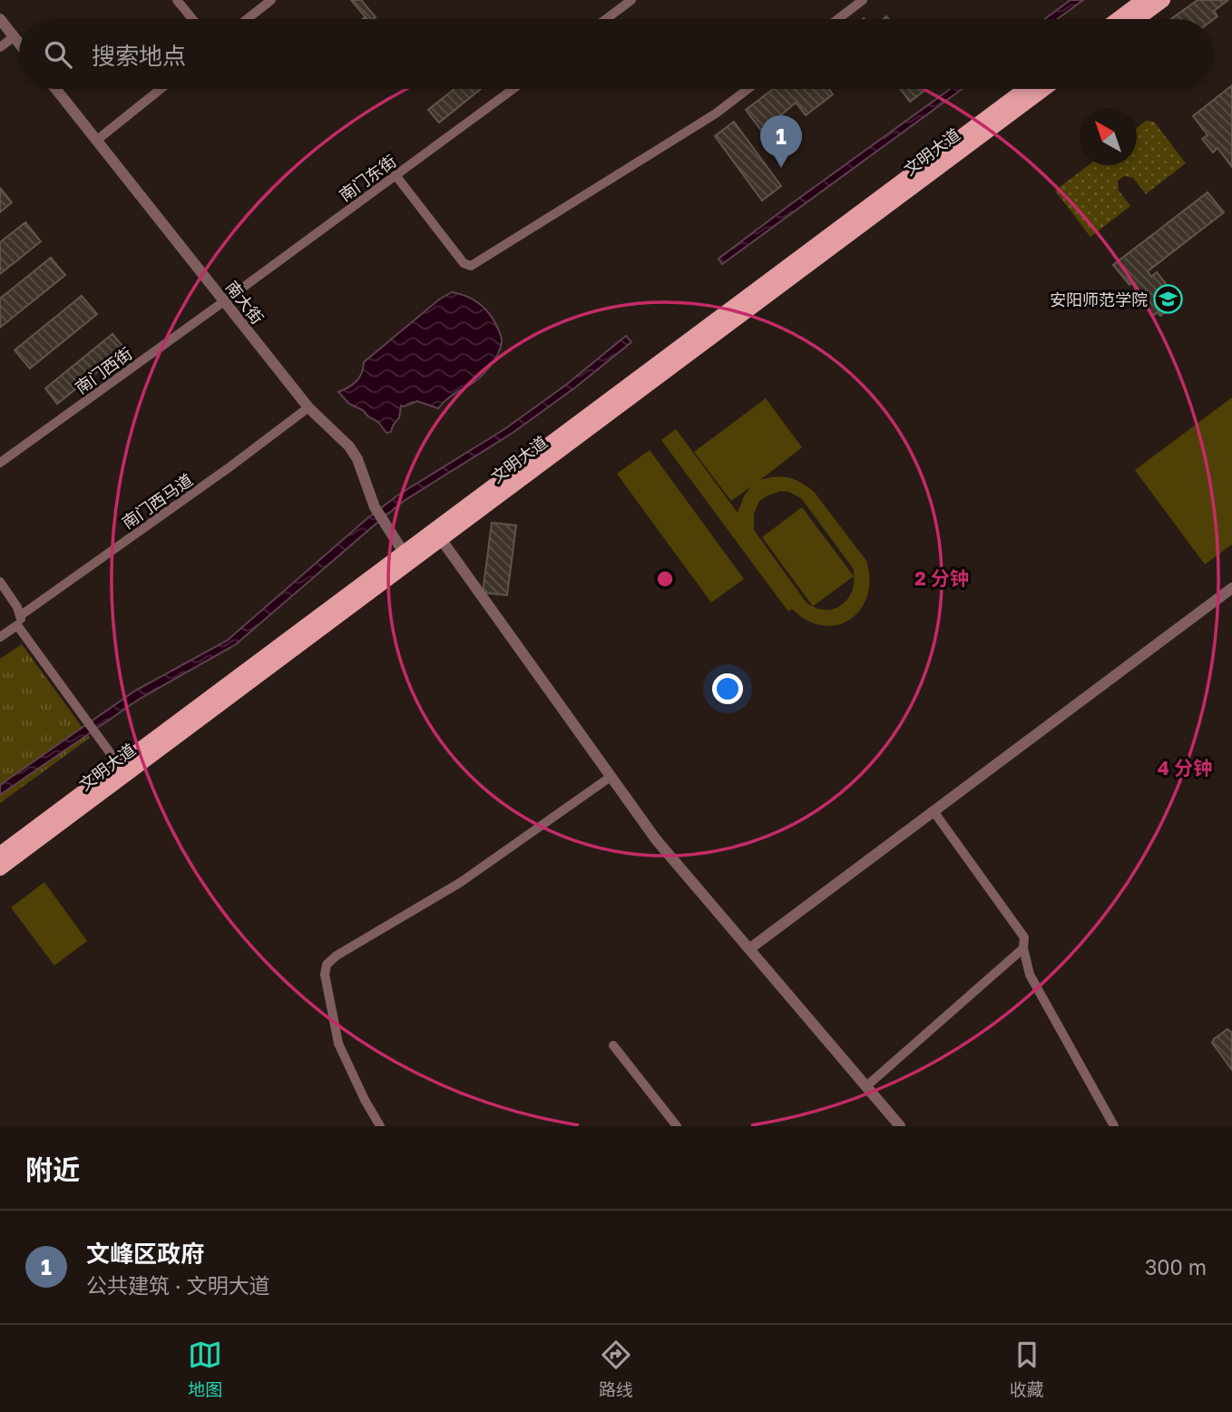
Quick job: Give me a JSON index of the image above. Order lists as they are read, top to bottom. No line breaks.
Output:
{"streets":{"main road":["文明大道"],"street":["南门东街","南大街","南门西街","南门西马道"]},"crossings":[["文明大道","南大街"],["南门东街","南大街"],["南门东街","南门西街"],["南大街","南门西街"],["南大街","南门西马道"]],"places":{"school or university":["安阳师范学院"]},"north":"top left","page":{"search":"搜索地点","pins":"1","heading":"附近","list":[{"mark":"1","name":"文峰区政府","note":"公共建筑 · 文明大道","value":"300 m"}],"nav":["地图","路线","收藏"]},"rings":["2 分钟","4 分钟"]}
